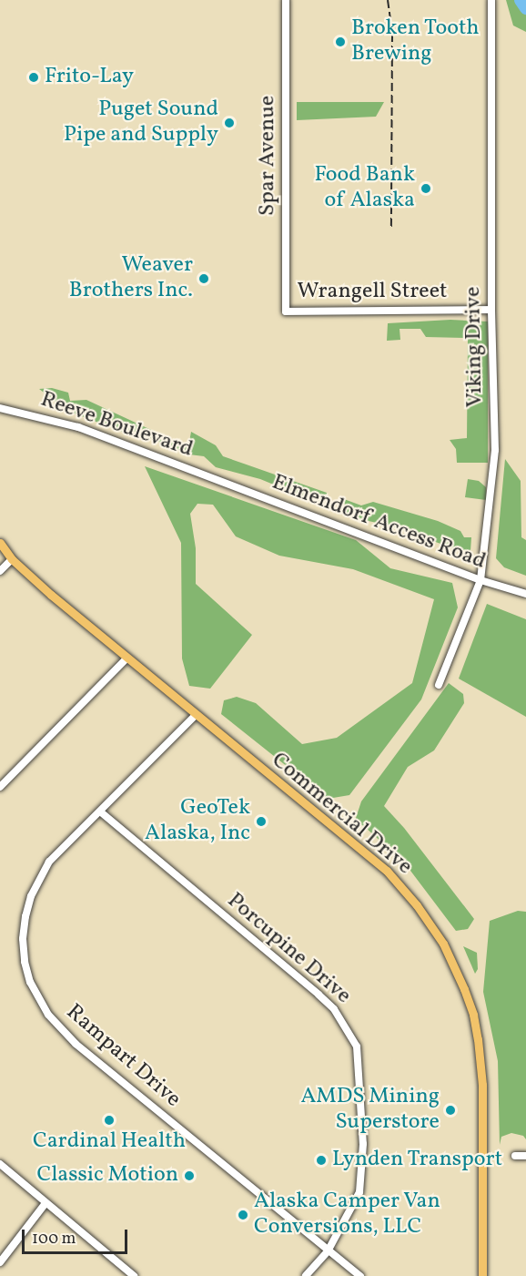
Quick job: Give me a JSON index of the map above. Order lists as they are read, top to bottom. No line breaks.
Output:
{"streets":{"main road":["Commercial Drive"],"street":["Spar Avenue","Wrangell Street","Viking Drive","Reeve Boulevard","Elmendorf Access Road","Porcupine Drive","Rampart Drive"]},"crossings":[["Spar Avenue","Wrangell Street"],["Wrangell Street","Viking Drive"],["Viking Drive","Elmendorf Access Road"],["Reeve Boulevard","Elmendorf Access Road"],["Commercial Drive","Rampart Drive"],["Porcupine Drive","Rampart Drive"]],"places":["Broken Tooth Brewing","Frito-Lay","Puget Sound Pipe and Supply","Food Bank of Alaska","Weaver Brothers Inc.","GeoTek Alaska, Inc","AMDS Mining Superstore","Cardinal Health","Lynden Transport","Classic Motion","Alaska Camper Van Conversions, LLC"],"scale_bar":"100 m"}
